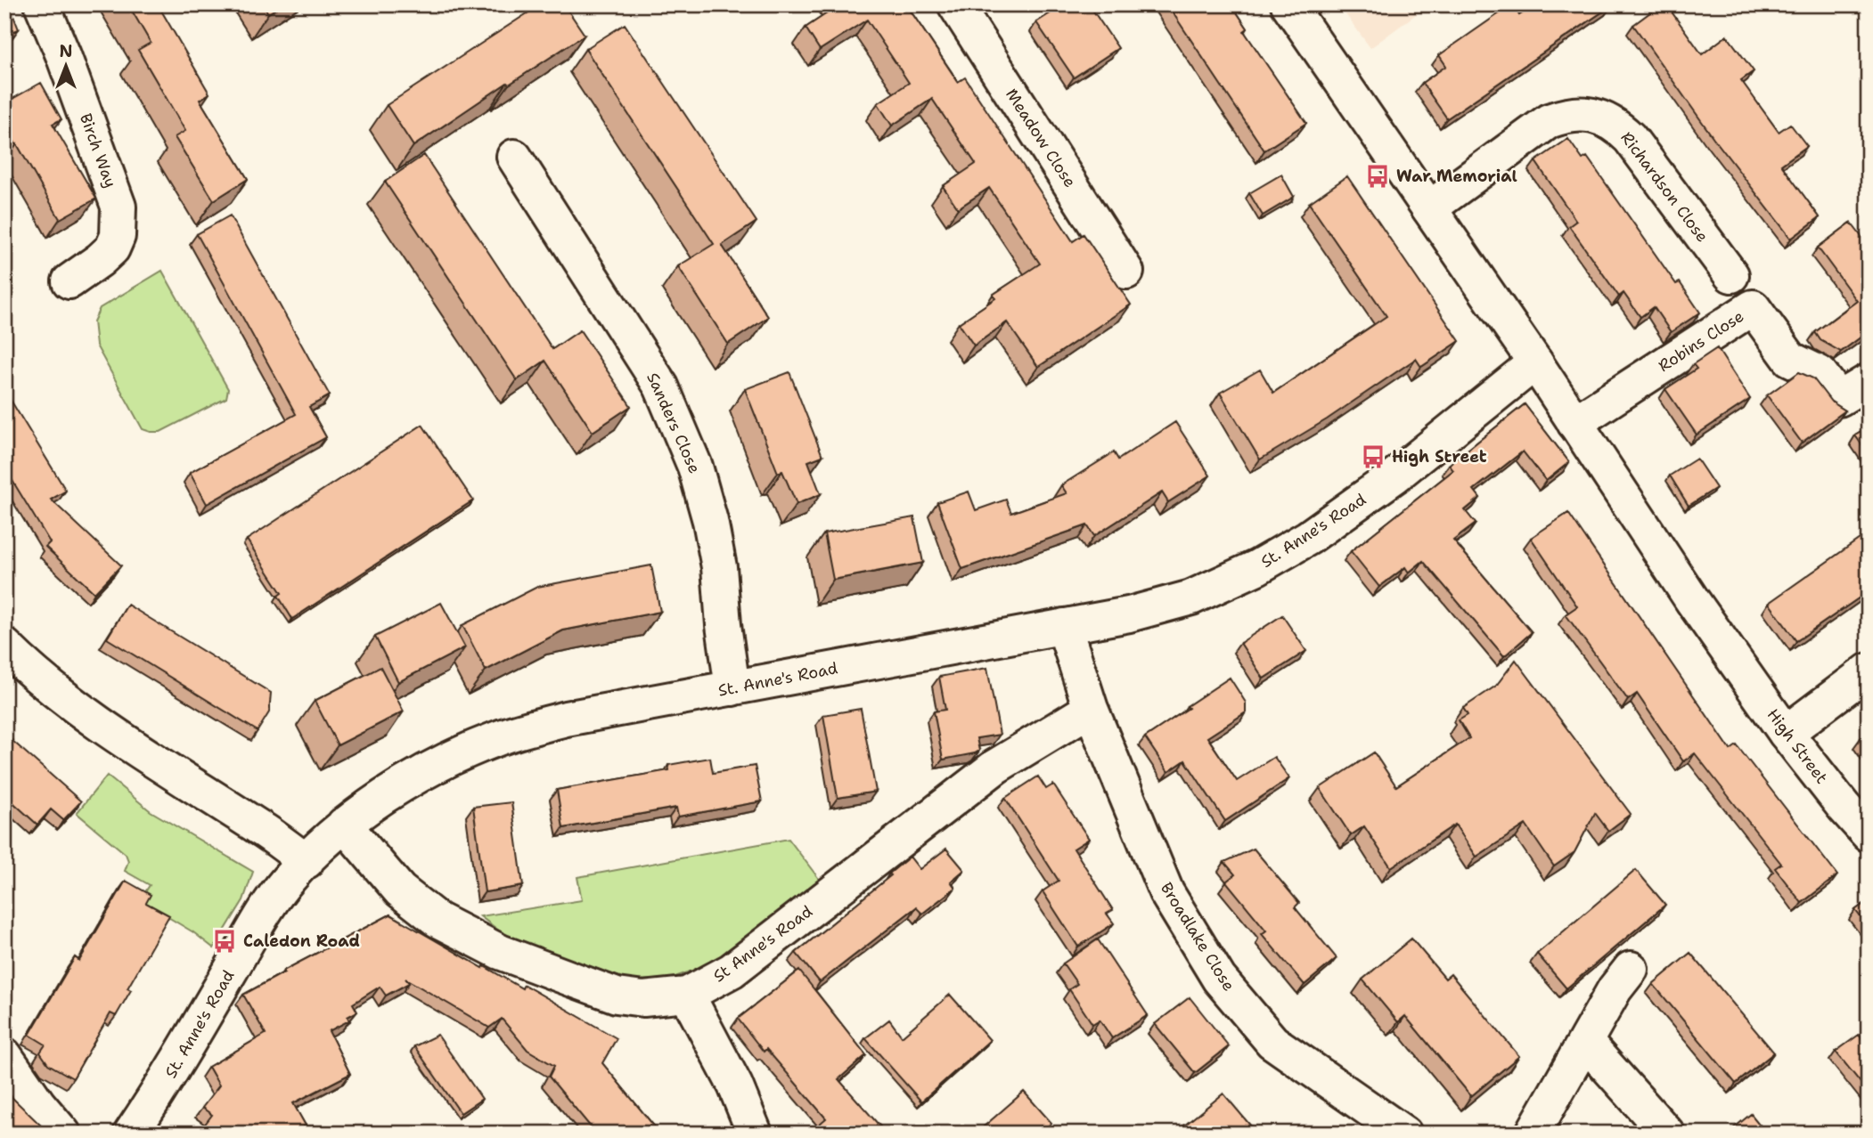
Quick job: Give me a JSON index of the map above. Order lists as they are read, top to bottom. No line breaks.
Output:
{"streets":{"street":["Meadow Close","Birch Way","Richardson Close","Robins Close","Sanders Close","St. Anne's Road","High Street","Broadlake Close","St Anne's Road"]},"crossings":[["Richardson Close","High Street"],["Robins Close","High Street"],["Sanders Close","St. Anne's Road"],["St. Anne's Road","High Street"],["St. Anne's Road","St Anne's Road"],["Broadlake Close","St Anne's Road"]],"places":{"bus stop":["War Memorial","High Street","Caledon Road"]},"north":"top"}
